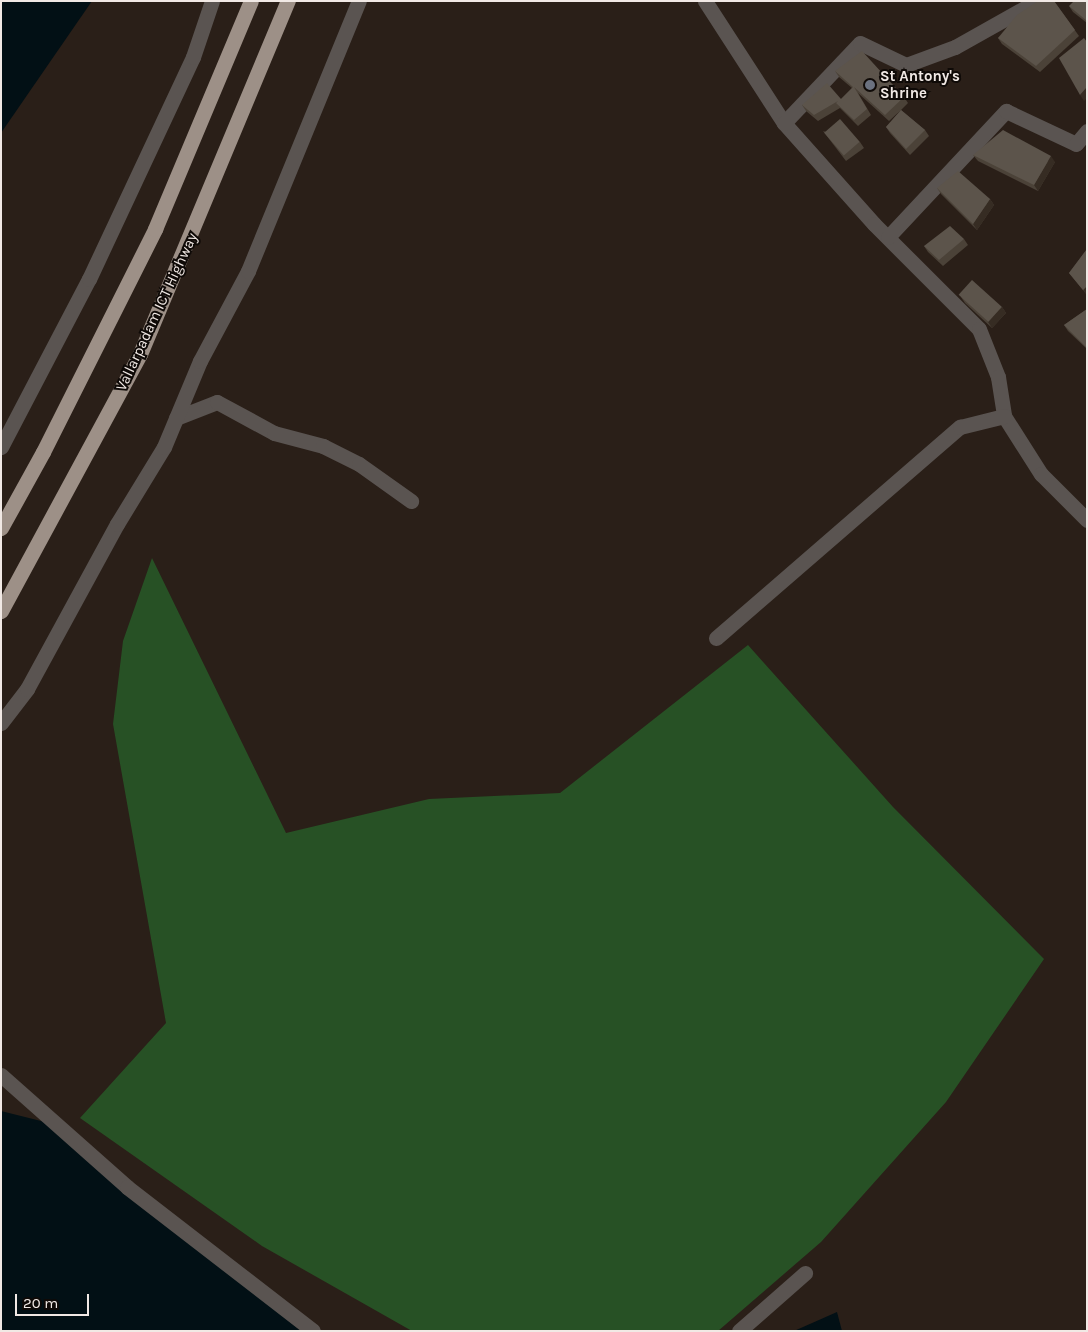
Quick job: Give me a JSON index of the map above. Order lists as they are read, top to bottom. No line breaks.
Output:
{"streets":{"highway":["Vallarpadam ICT Highway"]},"places":["St Antony's Shrine"],"scale_bar":"20 m"}
